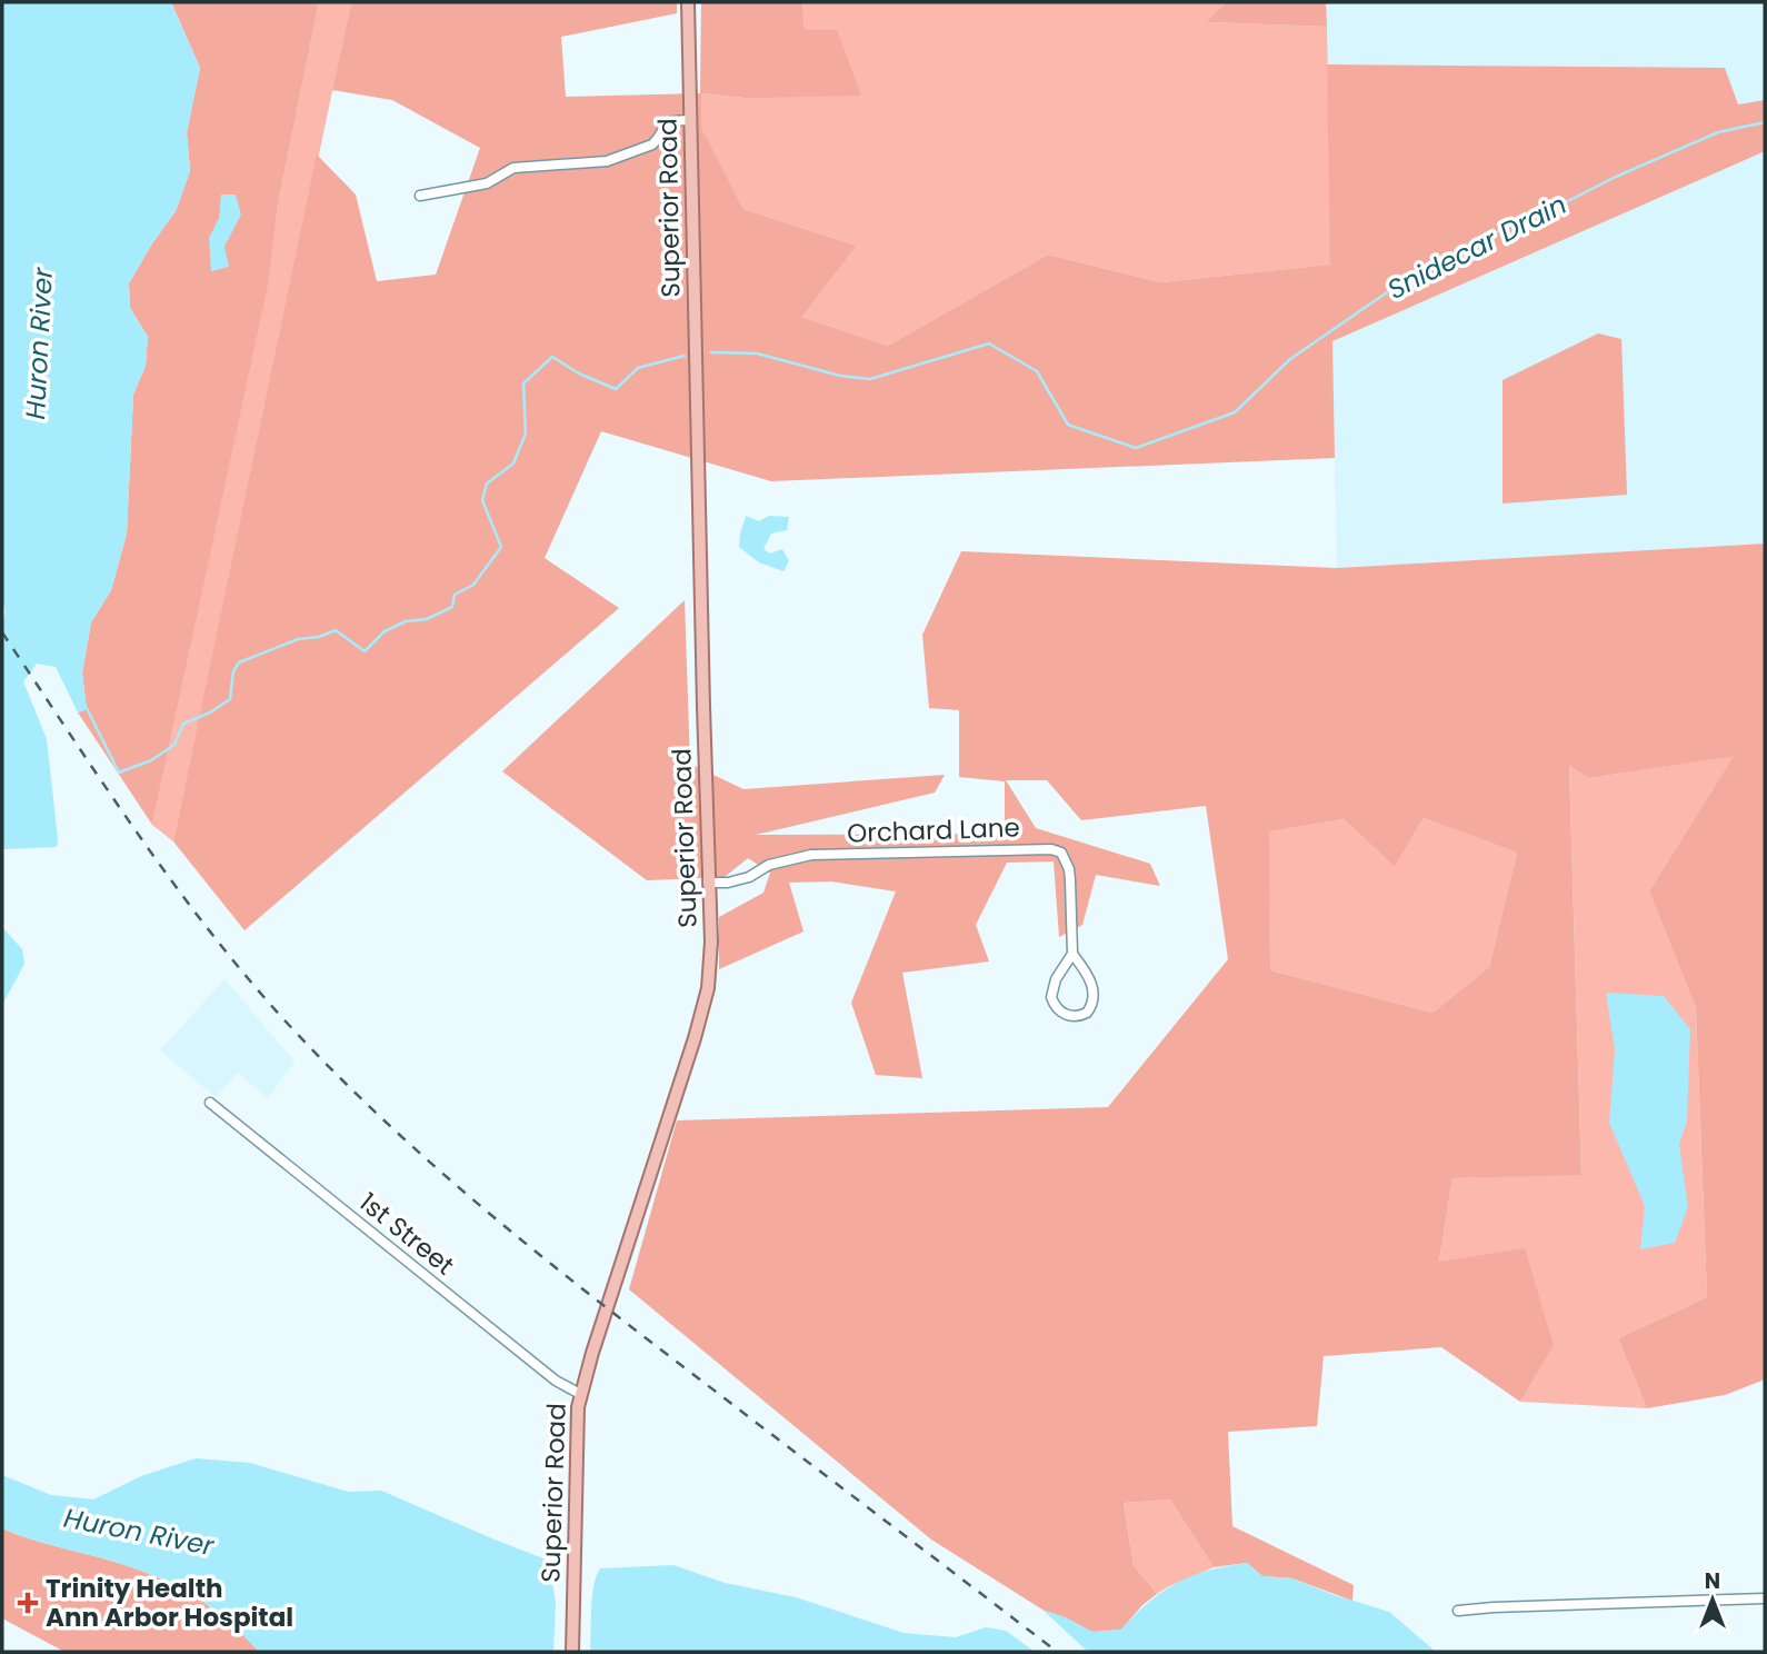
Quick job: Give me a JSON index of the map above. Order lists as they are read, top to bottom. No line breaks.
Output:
{"streets":{"main road":["Superior Road"],"street":["Orchard Lane","1st Street"]},"crossings":[["Superior Road","Orchard Lane"],["Superior Road","1st Street"]],"water":["Snidecar Drain","Huron River"],"places":{"health":["Trinity Health Ann Arbor Hospital"]},"north":"top"}
